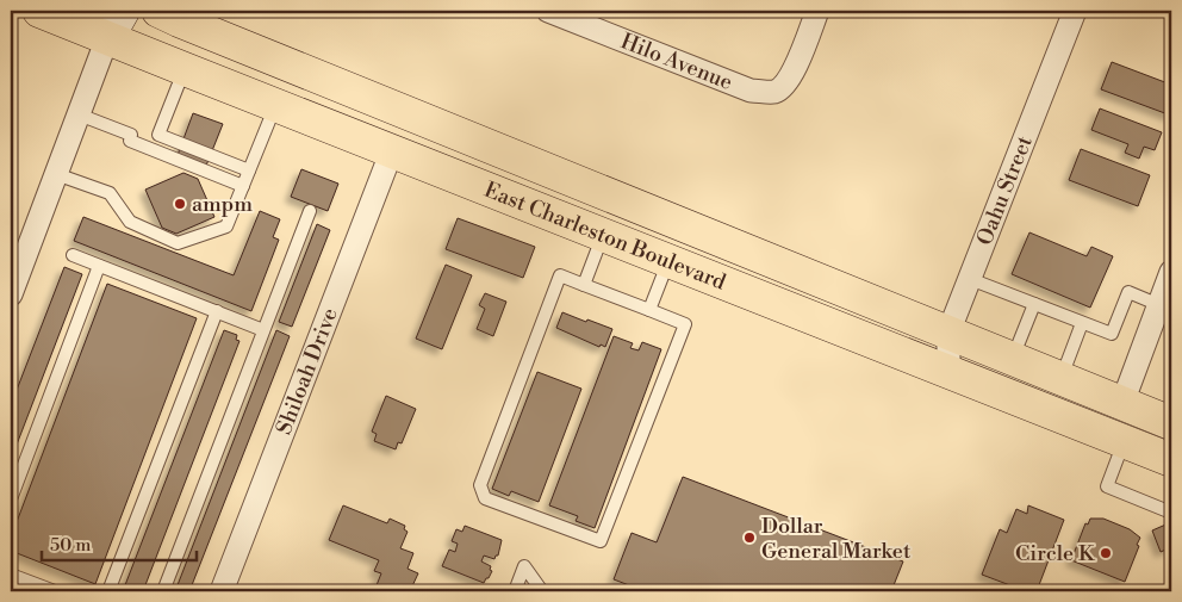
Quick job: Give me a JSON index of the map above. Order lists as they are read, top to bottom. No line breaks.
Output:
{"streets":{"main road":["East Charleston Boulevard"],"street":["Hilo Avenue","Oahu Street","Shiloah Drive"]},"crossings":[["Oahu Street","East Charleston Boulevard"],["East Charleston Boulevard","Shiloah Drive"]],"places":["ampm","Dollar General Market","Circle K"],"scale_bar":"50 m"}
